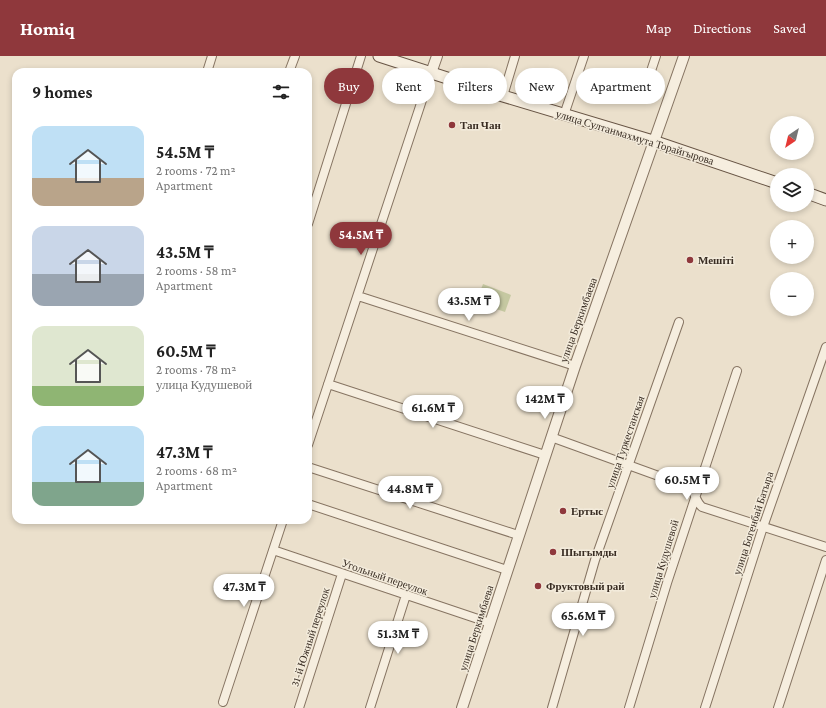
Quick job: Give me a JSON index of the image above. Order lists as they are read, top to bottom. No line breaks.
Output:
{"streets":{"main road":["улица Султанмахмута Торайгырова"],"street":["улица Беркимбаева","улица Туркестанская","улица Богенбай Батыра","улица Кудушевой","Угольный переулок","31-й Южный переулок"]},"crossings":[["улица Султанмахмута Торайгырова","улица Беркимбаева"],["улица Беркимбаева","Угольный переулок"],["Угольный переулок","31-й Южный переулок"]],"places":["Тап Чан","Мешіті","Ертыс","Шыгымды","Фруктовый рай"],"north":"bottom left","page":{"header":"Homiq","nav":["Map","Directions","Saved"],"chip":["Buy","Rent","Filters","New","Apartment"],"heading":"9 homes","map_buttons":["+","−"],"list":[{"name":"54.5M ₸","note":"2 rooms · 72 m² · Apartment"},{"name":"43.5M ₸","note":"2 rooms · 58 m² · Apartment"},{"name":"60.5M ₸","note":"2 rooms · 78 m² · улица Кудушевой"},{"name":"47.3M ₸","note":"2 rooms · 68 m² · Apartment"}],"price":["54.5M ₸","43.5M ₸","142M ₸","61.6M ₸","60.5M ₸","44.8M ₸","47.3M ₸","65.6M ₸","51.3M ₸"]}}
